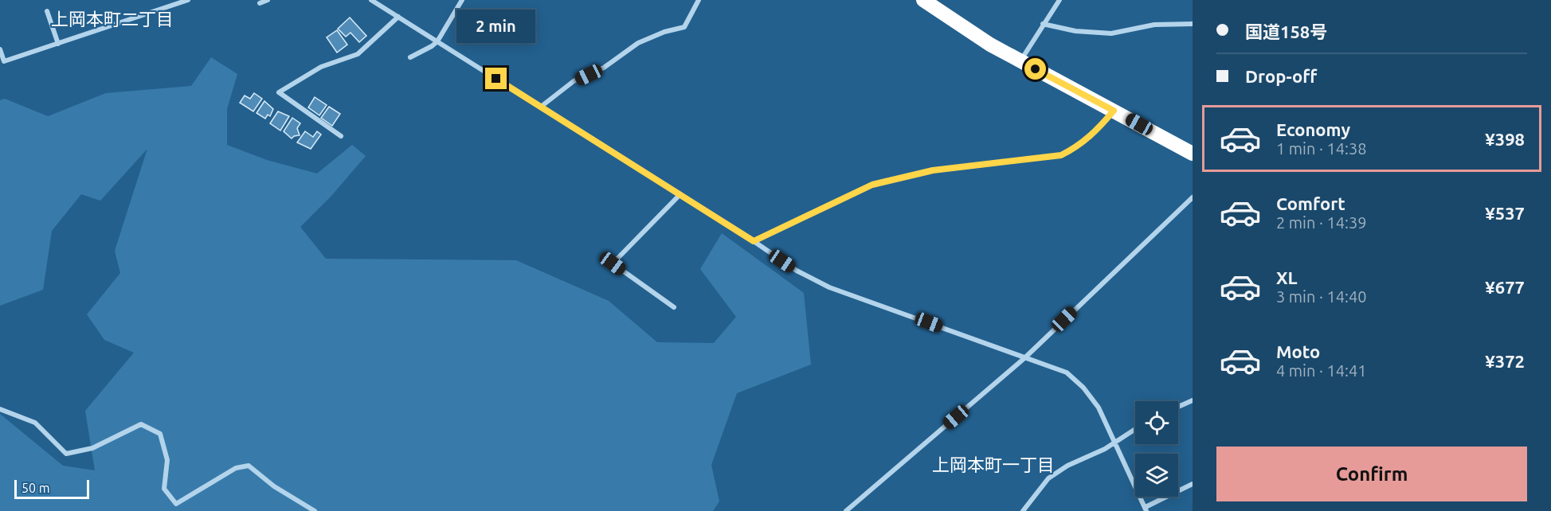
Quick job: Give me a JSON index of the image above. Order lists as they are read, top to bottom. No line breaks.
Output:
{"districts":["上岡本町二丁目","上岡本町一丁目"],"scale_bar":"50 m","page":{"banner":["国道158号","Drop-off"],"bubble":"2 min","list":[{"name":"Economy","note":"1 min · 14:38","value":"¥398"},{"name":"Comfort","note":"2 min · 14:39","value":"¥537"},{"name":"XL","note":"3 min · 14:40","value":"¥677"},{"name":"Moto","note":"4 min · 14:41","value":"¥372"}],"buttons":"Confirm","scale":"50 m"}}
